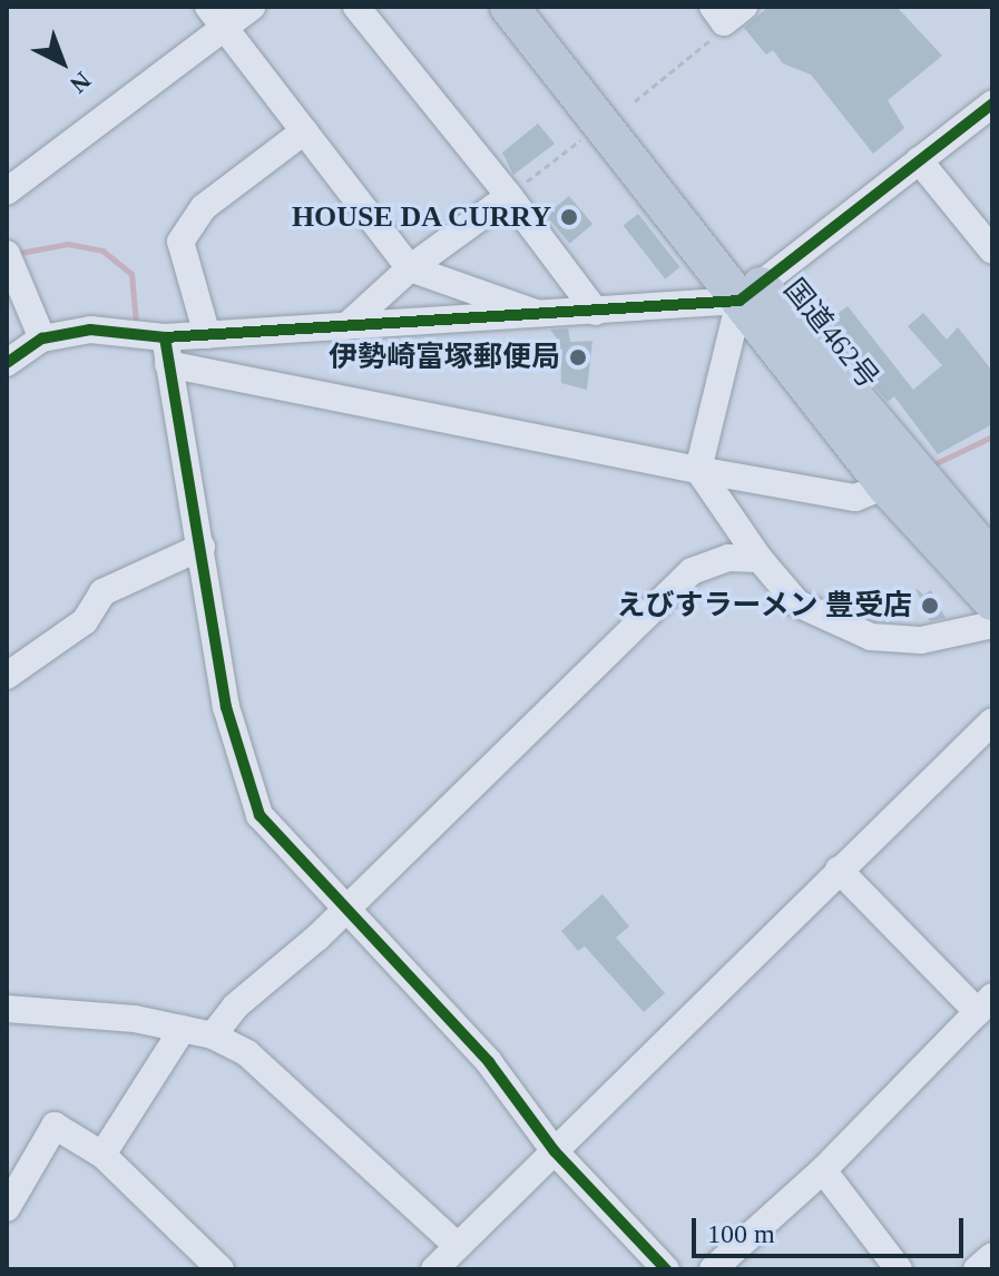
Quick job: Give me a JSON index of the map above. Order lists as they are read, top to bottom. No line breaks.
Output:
{"streets":{"highway":["国道462号"]},"places":["HOUSE DA CURRY","伊勢崎富塚郵便局","えびすラーメン 豊受店"],"scale_bar":"100 m","north":"bottom right"}
